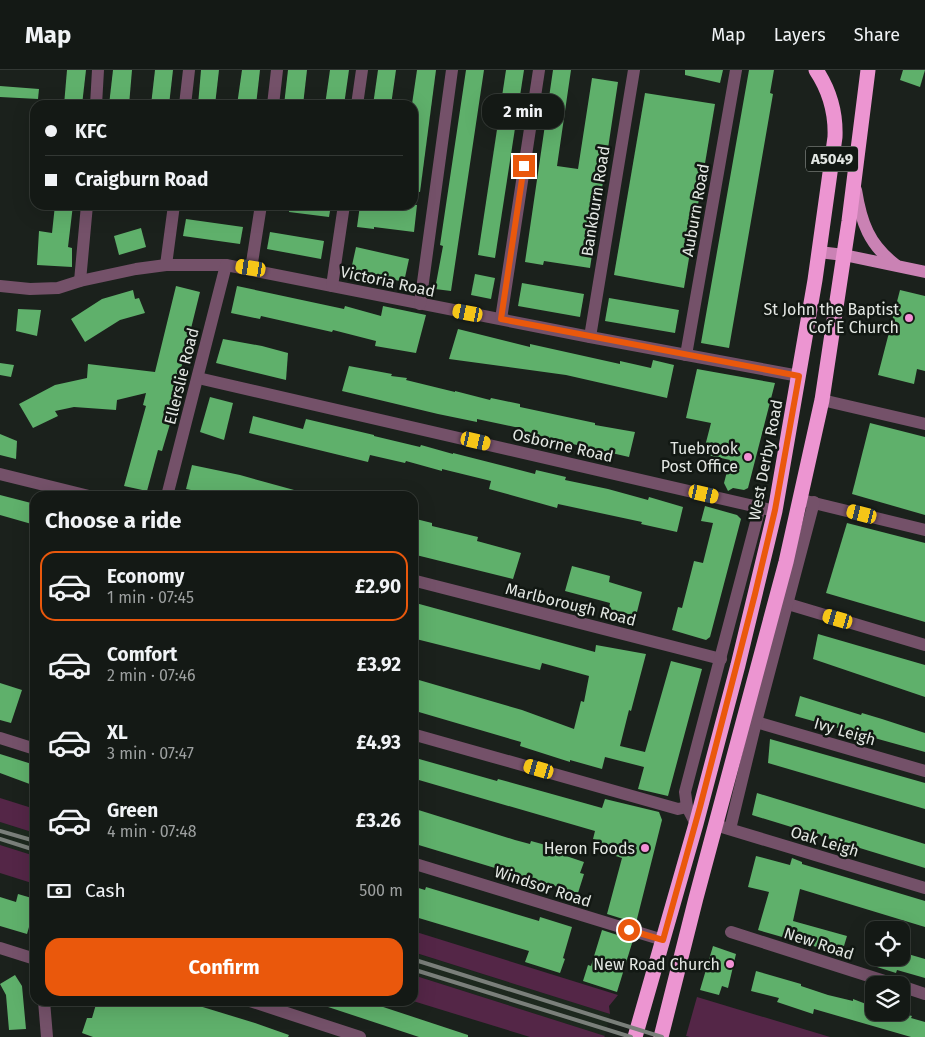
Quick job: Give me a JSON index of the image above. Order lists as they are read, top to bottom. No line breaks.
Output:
{"streets":{"highway":["A5049","West Derby Road"],"street":["Bankburn Road","Auburn Road","Victoria Road","Ellerslie Road","Osborne Road","Marlborough Road","Ivy Leigh","Oak Leigh","Windsor Road","New Road"]},"crossings":[["A5049","Oak Leigh"],["Bankburn Road","Victoria Road"],["Auburn Road","Victoria Road"],["Victoria Road","Ellerslie Road"],["Victoria Road","West Derby Road"],["Ellerslie Road","Osborne Road"],["Osborne Road","West Derby Road"],["West Derby Road","Marlborough Road"],["West Derby Road","Windsor Road"]],"places":["St John the Baptist Cof E Church","Tuebrook Post Office","Heron Foods","New Road Church"],"page":{"header":"Map","nav":["Map","Layers","Share"],"bubble":"2 min","banner":["KFC","Craigburn Road"],"heading":"Choose a ride","list":[{"name":"Economy","note":"1 min · 07:45","value":"£2.90"},{"name":"Comfort","note":"2 min · 07:46","value":"£3.92"},{"name":"XL","note":"3 min · 07:47","value":"£4.93"},{"name":"Green","note":"4 min · 07:48","value":"£3.26"}],"pay":["Cash","500 m"],"buttons":"Confirm"}}
